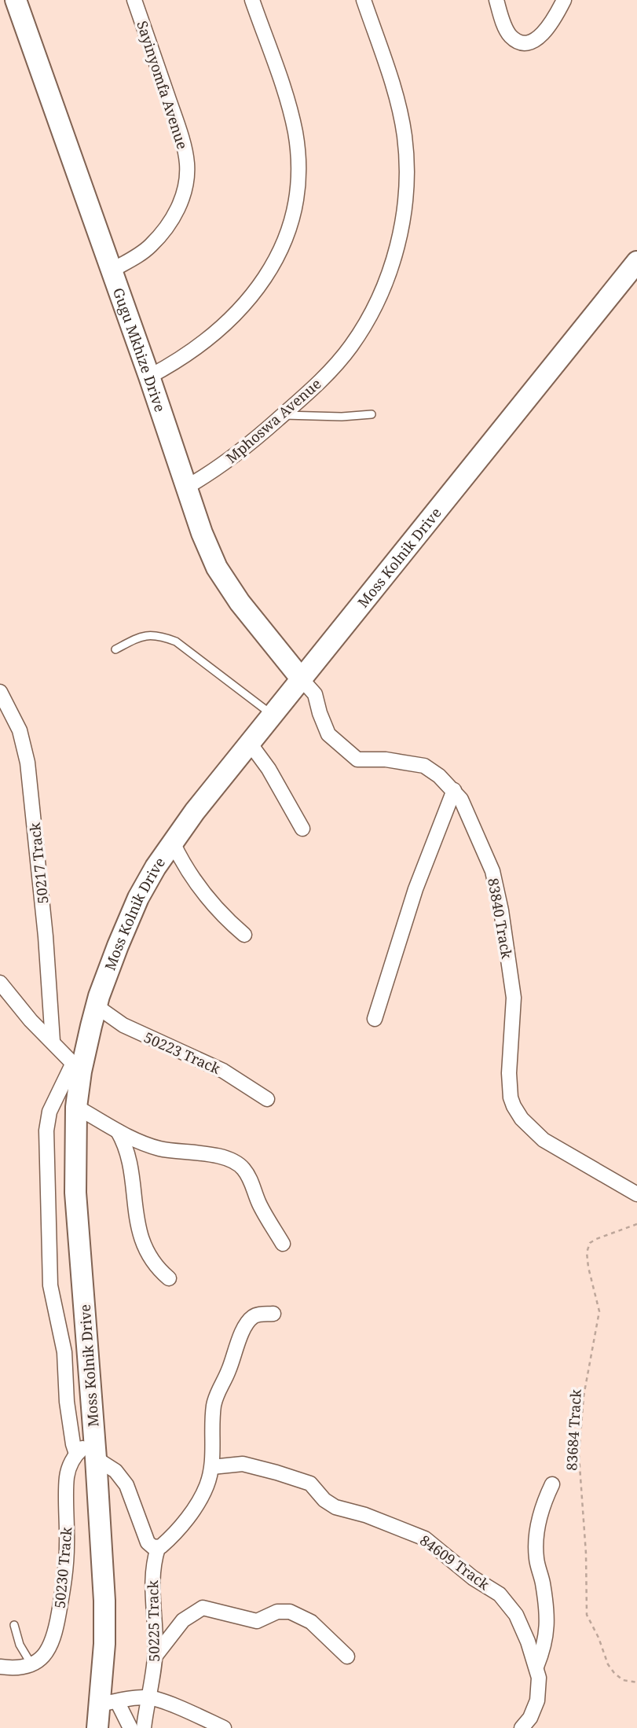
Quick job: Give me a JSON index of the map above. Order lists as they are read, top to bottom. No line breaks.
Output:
{"streets":{"main road":["Gugu Mkhize Drive","Moss Kolnik Drive"],"street":["Sayinyomfa Avenue","Mphoswa Avenue","50217 Track","83840 Track","50223 Track","84609 Track","50230 Track","50225 Track"],"path":["83684 Track"]},"crossings":[["Sayinyomfa Avenue","Gugu Mkhize Drive"],["Gugu Mkhize Drive","Mphoswa Avenue"],["Gugu Mkhize Drive","Moss Kolnik Drive"],["Gugu Mkhize Drive","83840 Track"],["Moss Kolnik Drive","83840 Track"],["Moss Kolnik Drive","50223 Track"],["Moss Kolnik Drive","50230 Track"]]}
